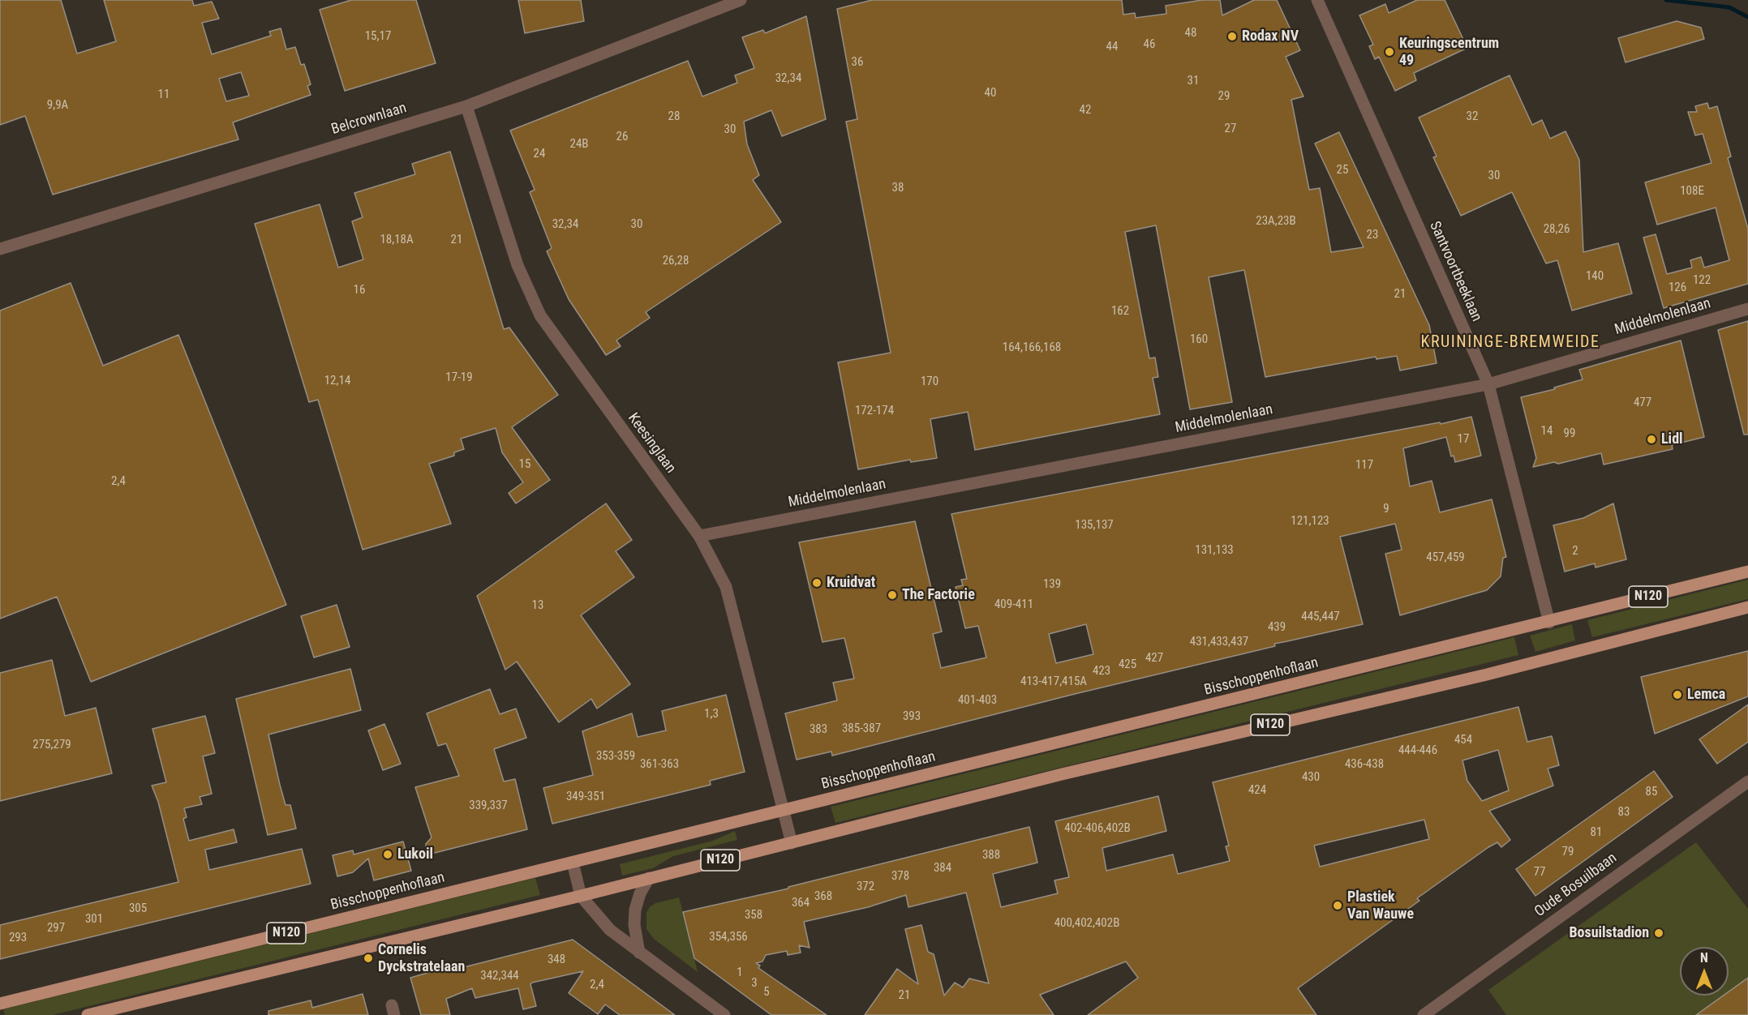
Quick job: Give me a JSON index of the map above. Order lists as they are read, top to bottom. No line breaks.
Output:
{"streets":{"main road":["N120","Bisschoppenhoflaan"],"street":["Belcrownlaan","Santvoortbeeklaan","Middelmolenlaan","Keesinglaan","Oude Bosuilbaan"]},"crossings":[["Belcrownlaan","Keesinglaan"],["Santvoortbeeklaan","Middelmolenlaan"],["Santvoortbeeklaan","Bisschoppenhoflaan"],["Middelmolenlaan","Keesinglaan"],["Keesinglaan","Bisschoppenhoflaan"]],"districts":["KRUININGE-BREMWEIDE"],"places":["Rodax NV","Keuringscentrum 49","Lidl","Kruidvat","The Factorie","Lemca","Lukoil","Plastiek Van Wauwe","Bosuilstadion","Cornelis Dyckstratelaan"],"house_numbers":["48","15,17","46","44","36","32,34","31","40","11","29","9,9A","42","28","32","27","30","26","24B","24","25","30","38","108E","23A,23B","32,34","30","28,26","23","18,18A","21","26,28","140","122","126","16","21","162","160","164,166,168","17-19","12,14","170","477","172-174","14","99","17","15","117","2,4","9","121,123","135,137","131,133","2","457,459","139","409-411","13","445,447","439","431,433,437","427","425","423","413-417,415A","401-403","1,3","393","385-387","383","454","275,279","444-446","353-359","361-363","436-438","430","424","85","349-351","339,337","83","402-406,402B","81","79","388","384","77","378","372","368","364","305","358","301","400,402,402B","297","354,356","293","348","1","342,344","3","2,4","5","21"],"north":"top"}
